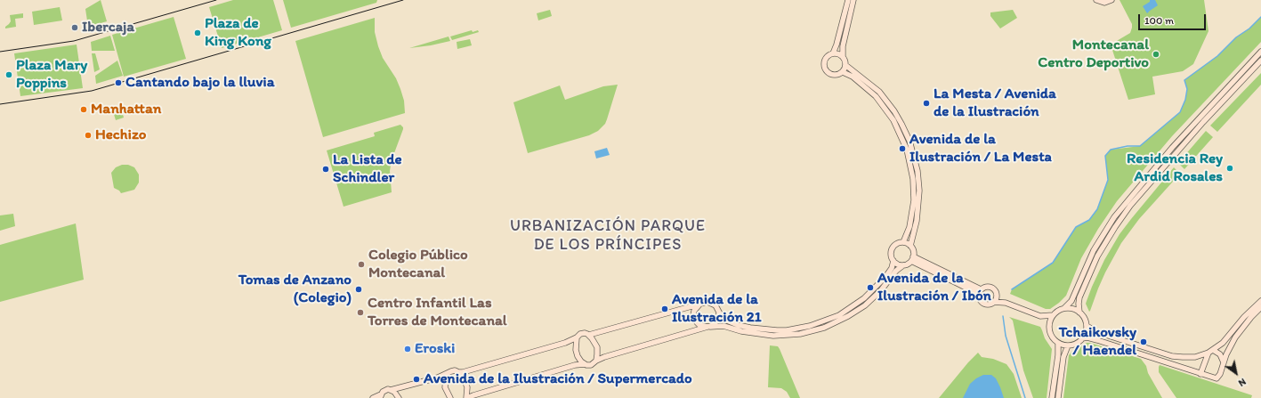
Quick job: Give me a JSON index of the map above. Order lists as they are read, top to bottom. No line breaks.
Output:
{"districts":["URBANIZACIÓN PARQUE DE LOS PRÍNCIPES"],"places":["Ibercaja","Plaza de King Kong","Montecanal Centro Deportivo","Plaza Mary Poppins","Cantando bajo la lluvia","La Mesta / Avenida de la Ilustración","Manhattan","Hechizo","Avenida de la Ilustración / La Mesta","Residencia Rey Ardid Rosales","La Lista de Schindler","Colegio Público Montecanal","Avenida de la Ilustración / Ibón","Tomas de Anzano (Colegio)","Avenida de la Ilustración 21","Centro Infantil Las Torres de Montecanal","Tchaikovsky / Haendel","Eroski","Avenida de la Ilustración / Supermercado"],"scale_bar":"100 m","north":"bottom right"}
